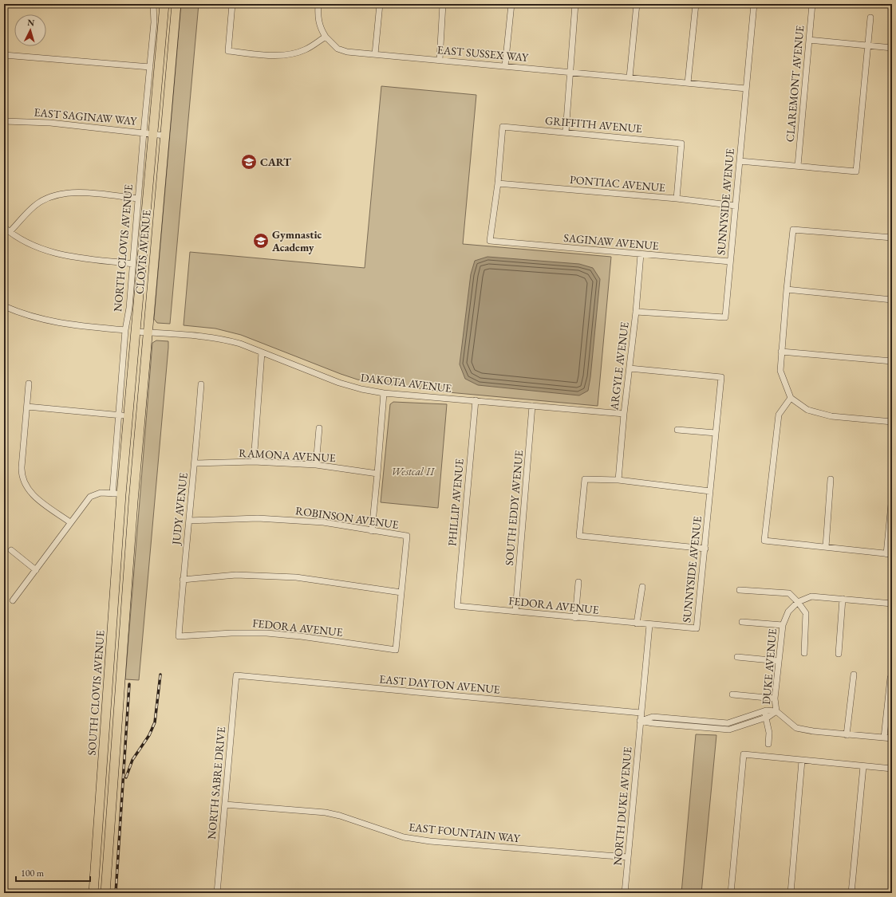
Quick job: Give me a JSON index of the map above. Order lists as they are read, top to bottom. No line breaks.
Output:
{"streets":{"main road":["CLOVIS AVENUE","SOUTH CLOVIS AVENUE"],"street":["EAST SUSSEX WAY","CLAREMONT AVENUE","EAST SAGINAW WAY","GRIFFITH AVENUE","PONTIAC AVENUE","SUNNYSIDE AVENUE","SAGINAW AVENUE","NORTH CLOVIS AVENUE","ARGYLE AVENUE","DAKOTA AVENUE","RAMONA AVENUE","PHILLIP AVENUE","SOUTH EDDY AVENUE","JUDY AVENUE","ROBINSON AVENUE","FEDORA AVENUE","DUKE AVENUE","EAST DAYTON AVENUE","NORTH SABRE DRIVE","NORTH DUKE AVENUE","EAST FOUNTAIN WAY"]},"crossings":[["EAST SUSSEX WAY","SUNNYSIDE AVENUE"],["EAST SAGINAW WAY","NORTH CLOVIS AVENUE"],["EAST SAGINAW WAY","CLOVIS AVENUE"],["GRIFFITH AVENUE","PONTIAC AVENUE"],["GRIFFITH AVENUE","SAGINAW AVENUE"],["PONTIAC AVENUE","SUNNYSIDE AVENUE"],["PONTIAC AVENUE","SAGINAW AVENUE"],["SUNNYSIDE AVENUE","SAGINAW AVENUE"],["SUNNYSIDE AVENUE","ARGYLE AVENUE"],["SUNNYSIDE AVENUE","FEDORA AVENUE"],["SAGINAW AVENUE","ARGYLE AVENUE"],["NORTH CLOVIS AVENUE","CLOVIS AVENUE"],["NORTH CLOVIS AVENUE","SOUTH CLOVIS AVENUE"],["CLOVIS AVENUE","DAKOTA AVENUE"],["CLOVIS AVENUE","SOUTH CLOVIS AVENUE"],["ARGYLE AVENUE","DAKOTA AVENUE"],["DAKOTA AVENUE","PHILLIP AVENUE"],["DAKOTA AVENUE","SOUTH EDDY AVENUE"],["RAMONA AVENUE","JUDY AVENUE"],["PHILLIP AVENUE","FEDORA AVENUE"],["SOUTH EDDY AVENUE","FEDORA AVENUE"],["JUDY AVENUE","ROBINSON AVENUE"],["JUDY AVENUE","FEDORA AVENUE"],["ROBINSON AVENUE","FEDORA AVENUE"],["EAST DAYTON AVENUE","NORTH SABRE DRIVE"],["EAST DAYTON AVENUE","NORTH DUKE AVENUE"],["NORTH SABRE DRIVE","EAST FOUNTAIN WAY"],["NORTH DUKE AVENUE","EAST FOUNTAIN WAY"]],"parks":["Westcal II"],"places":{"school or university":["CART","Gymnastic Academy"]},"scale_bar":"100 m","north":"top"}
